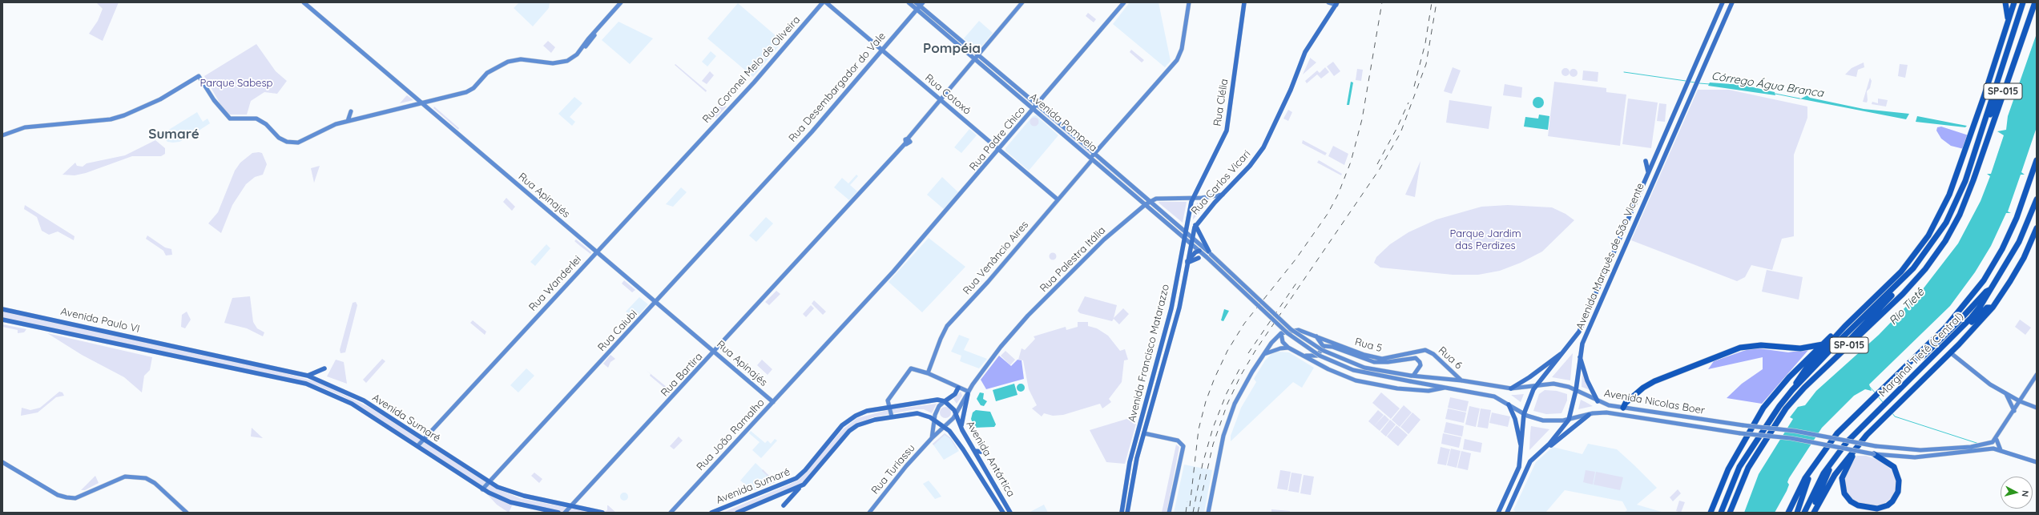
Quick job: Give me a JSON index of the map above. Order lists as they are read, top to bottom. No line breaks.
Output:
{"streets":{"highway":["SP-015","Marginal Tietê (Central)"],"main road":["Rua Clélia","Rua Carlos Vicari","Avenida Marquês de São Vicente","Avenida Paulo VI","Avenida Francisco Matarazzo","Avenida Sumaré","Avenida Antártica"],"street":["Rua Coronel Melo de Oliveira","Rua Desembargador do Vale","Rua Cotoxó","Avenida Pompeia","Rua Padre Chico","Rua Apinajés","Rua Venâncio Aires","Rua Palestra Itália","Rua Wanderlei","Rua Caiubi","Rua 5","Rua 6","Rua Bartira","Avenida Nicolas Boer","Rua João Ramalho","Rua Turiassu"]},"crossings":[["Rua Coronel Melo de Oliveira","Rua Wanderlei"],["Rua Desembargador do Vale","Rua Cotoxó"],["Rua Desembargador do Vale","Avenida Pompeia"],["Rua Desembargador do Vale","Rua Caiubi"],["Rua Cotoxó","Rua Padre Chico"],["Rua Cotoxó","Rua Venâncio Aires"],["Rua Cotoxó","Rua Bartira"],["Rua Clélia","Avenida Francisco Matarazzo"],["Avenida Pompeia","Rua Padre Chico"],["Avenida Pompeia","Rua Carlos Vicari"],["Avenida Pompeia","Rua Venâncio Aires"],["Avenida Pompeia","Rua Palestra Itália"],["Avenida Pompeia","Avenida Francisco Matarazzo"],["Avenida Pompeia","Rua Bartira"],["Avenida Pompeia","Avenida Nicolas Boer"],["Rua Padre Chico","Rua João Ramalho"],["Rua Carlos Vicari","Avenida Francisco Matarazzo"],["Rua Apinajés","Rua Wanderlei"],["Rua Apinajés","Rua Caiubi"],["Rua Apinajés","Rua Bartira"],["Rua Apinajés","Rua João Ramalho"],["Avenida Marquês de São Vicente","Avenida Nicolas Boer"],["Rua Wanderlei","Avenida Sumaré"],["Avenida Paulo VI","Avenida Sumaré"],["Rua Caiubi","Avenida Sumaré"],["Rua 5","Rua 6"],["Rua 6","Avenida Nicolas Boer"],["Rua Bartira","Avenida Sumaré"],["Avenida Sumaré","Avenida Antártica"],["Avenida Antártica","Rua Turiassu"]],"districts":["Pompéia","Sumaré"],"water":["Córrego Água Branca","Rio Tietê"],"parks":["Parque Sabesp","Parque Jardim das Perdizes"],"north":"right"}
